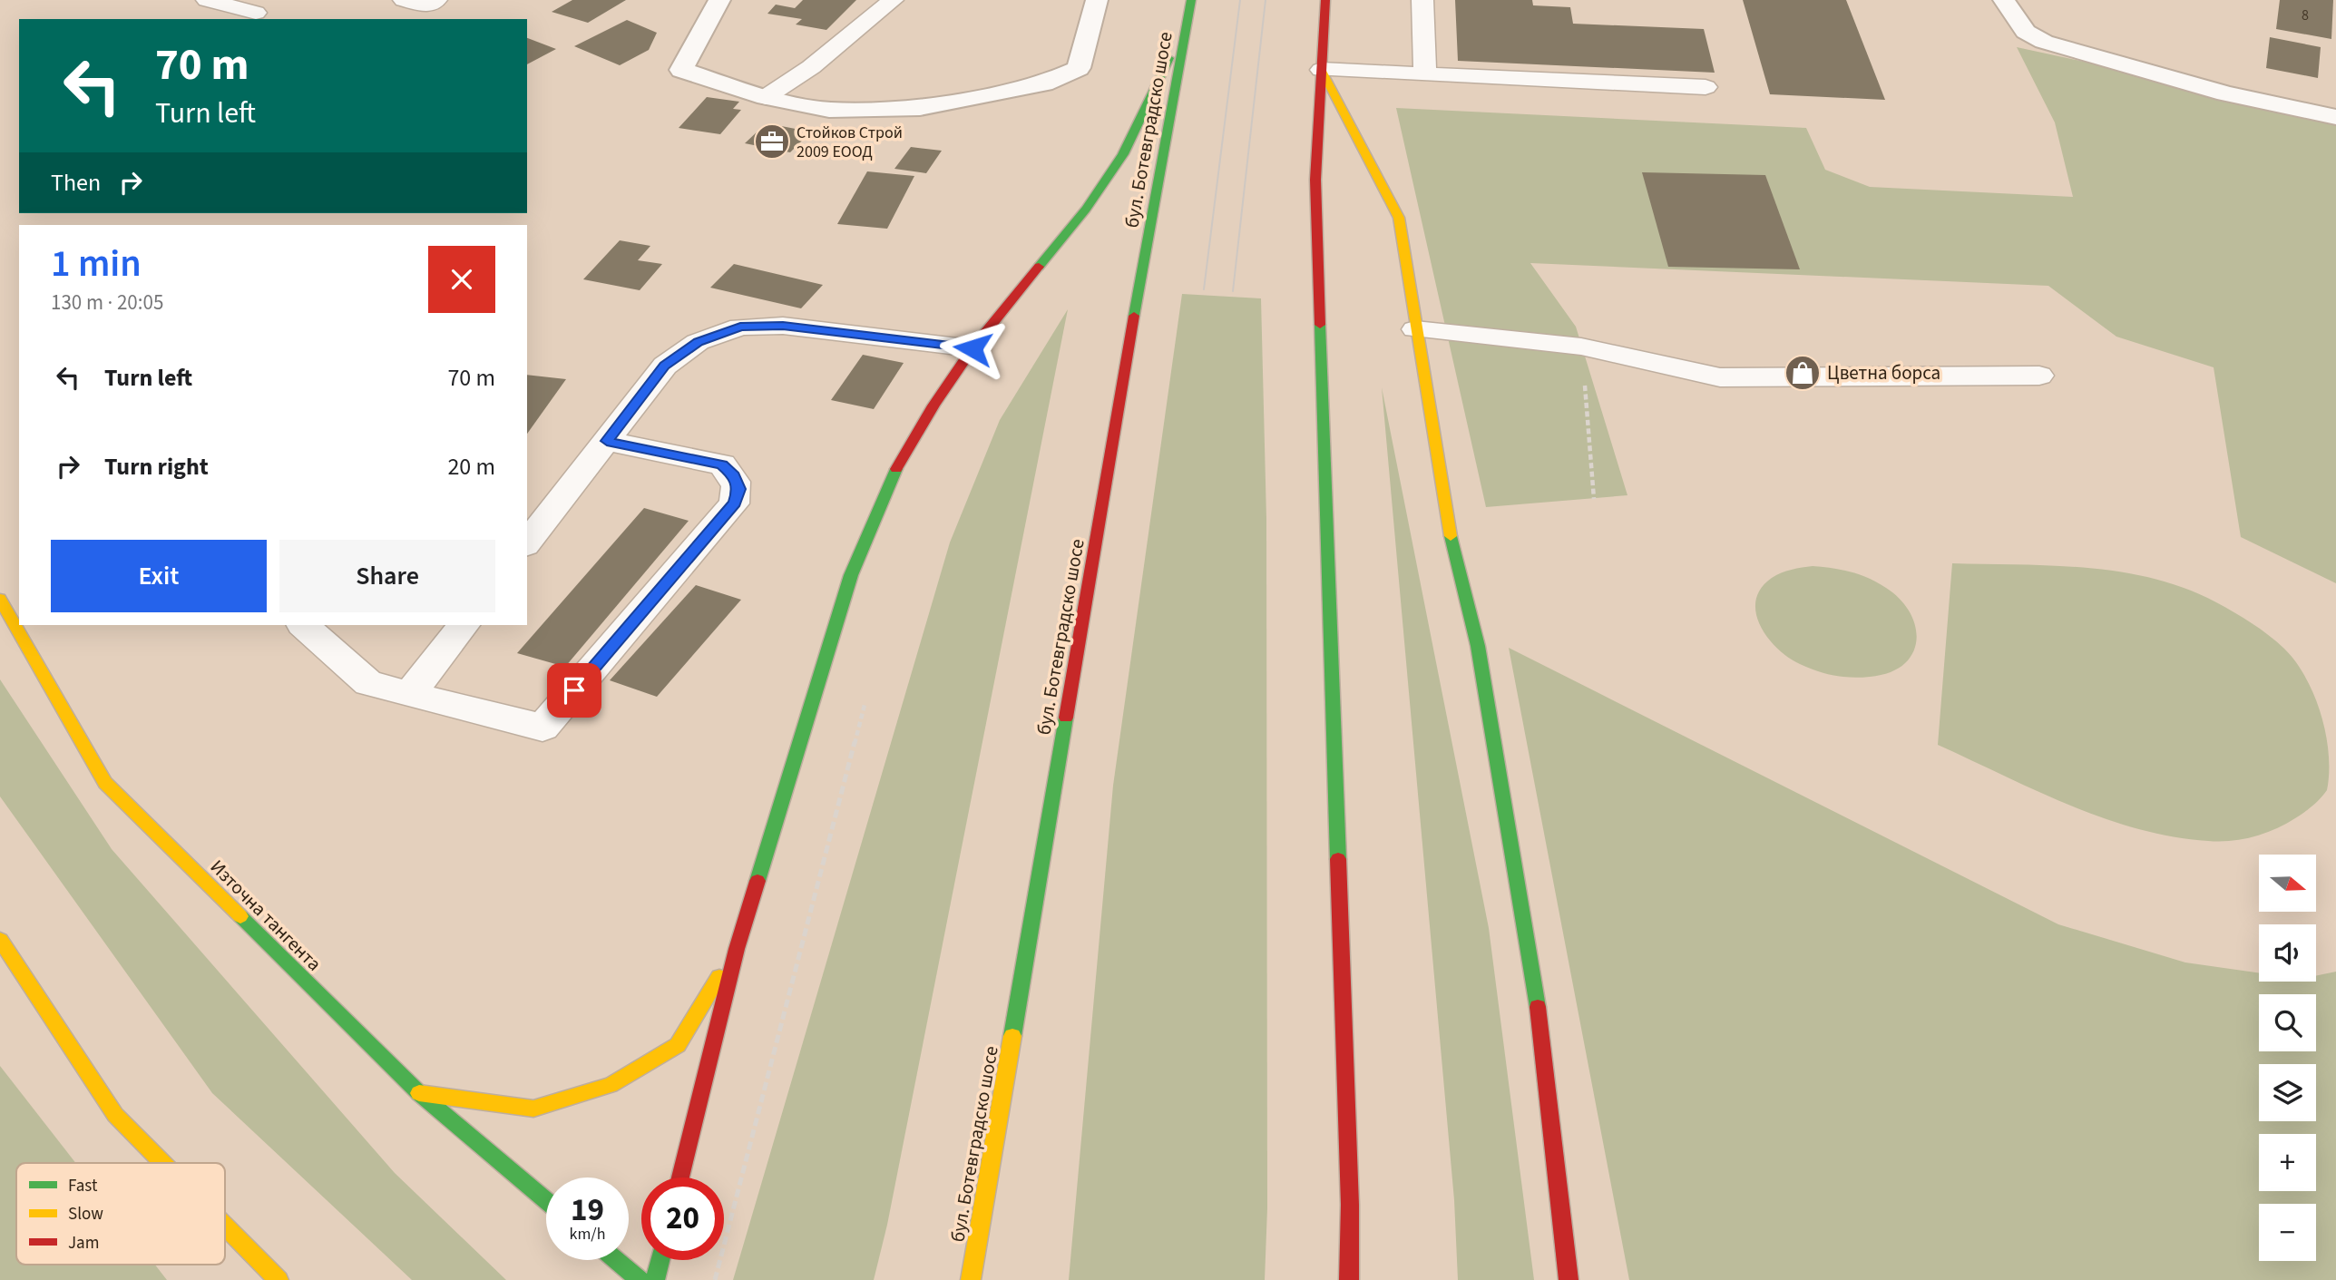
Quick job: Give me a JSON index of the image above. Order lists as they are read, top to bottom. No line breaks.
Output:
{"streets":{"main road":["бул. Ботевградско шосе","Източна тангента"]},"places":{"office":["Стойков Строй 2009 ЕООД"],"shop":["Цветна борса"]},"house_numbers":["8"],"legend":["Fast","Slow","Jam"],"north":"right","page":{"turn":["70 m","Turn left"],"then":"Then","heading":["1 min","130 m · 20:05"],"list":[{"name":"Turn left","value":"70 m"},{"name":"Turn right","value":"20 m"}],"buttons":["Exit","Share"],"map_buttons":["+","−"],"speed":"19 km/h","limit":"20"}}
